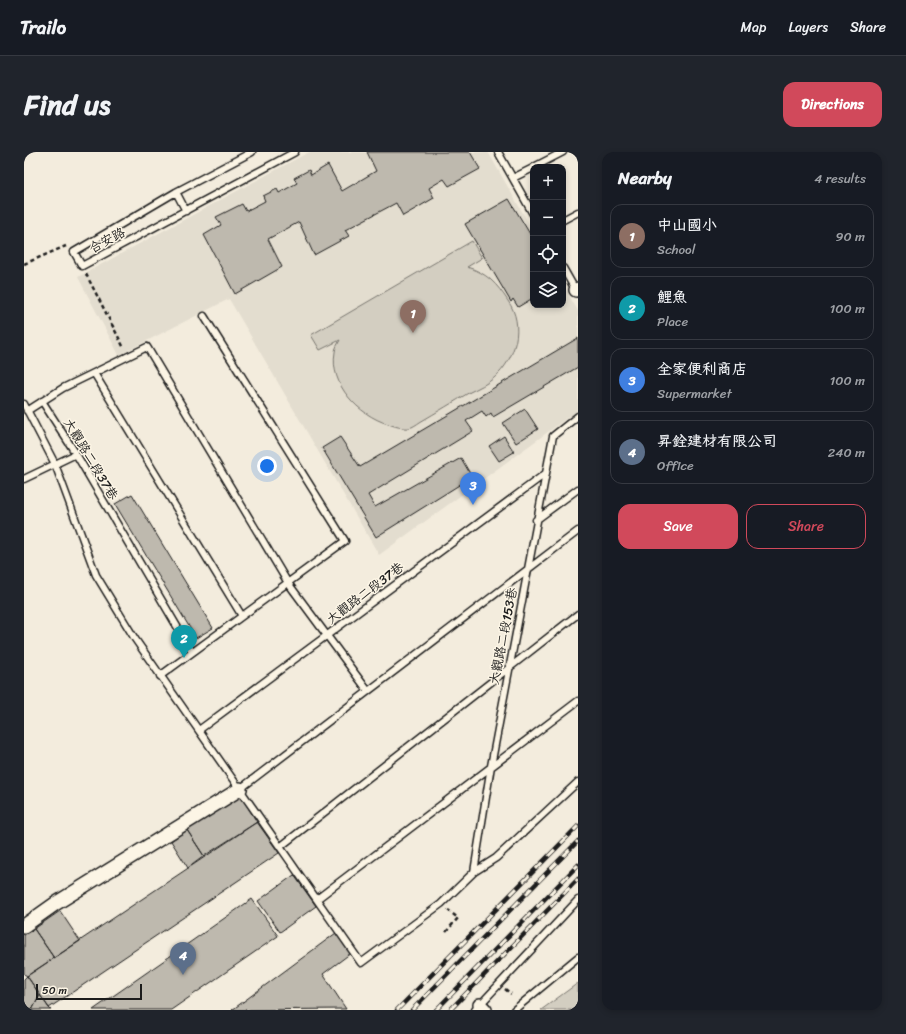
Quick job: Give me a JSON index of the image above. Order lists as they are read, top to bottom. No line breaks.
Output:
{"streets":{"lane":["合安路","大觀路二段37巷","大觀路二段153巷"]},"crossings":[["大觀路二段37巷","大觀路二段153巷"]],"scale_bar":"50 m","page":{"header":"Trailo","nav":["Map","Layers","Share"],"title":"Find us","buttons":["Directions",["Save","Share"]],"heading":["Nearby","4 results"],"map_buttons":["+","−"],"list":[{"mark":"1","name":"中山國小","note":"School","value":"90 m"},{"mark":"2","name":"鯉魚","note":"Place","value":"100 m"},{"mark":"3","name":"全家便利商店","note":"Supermarket","value":"100 m"},{"mark":"4","name":"昇銓建材有限公司","note":"Office","value":"240 m"}],"pins":["1","3","2","4"],"scale":"50 m"}}
